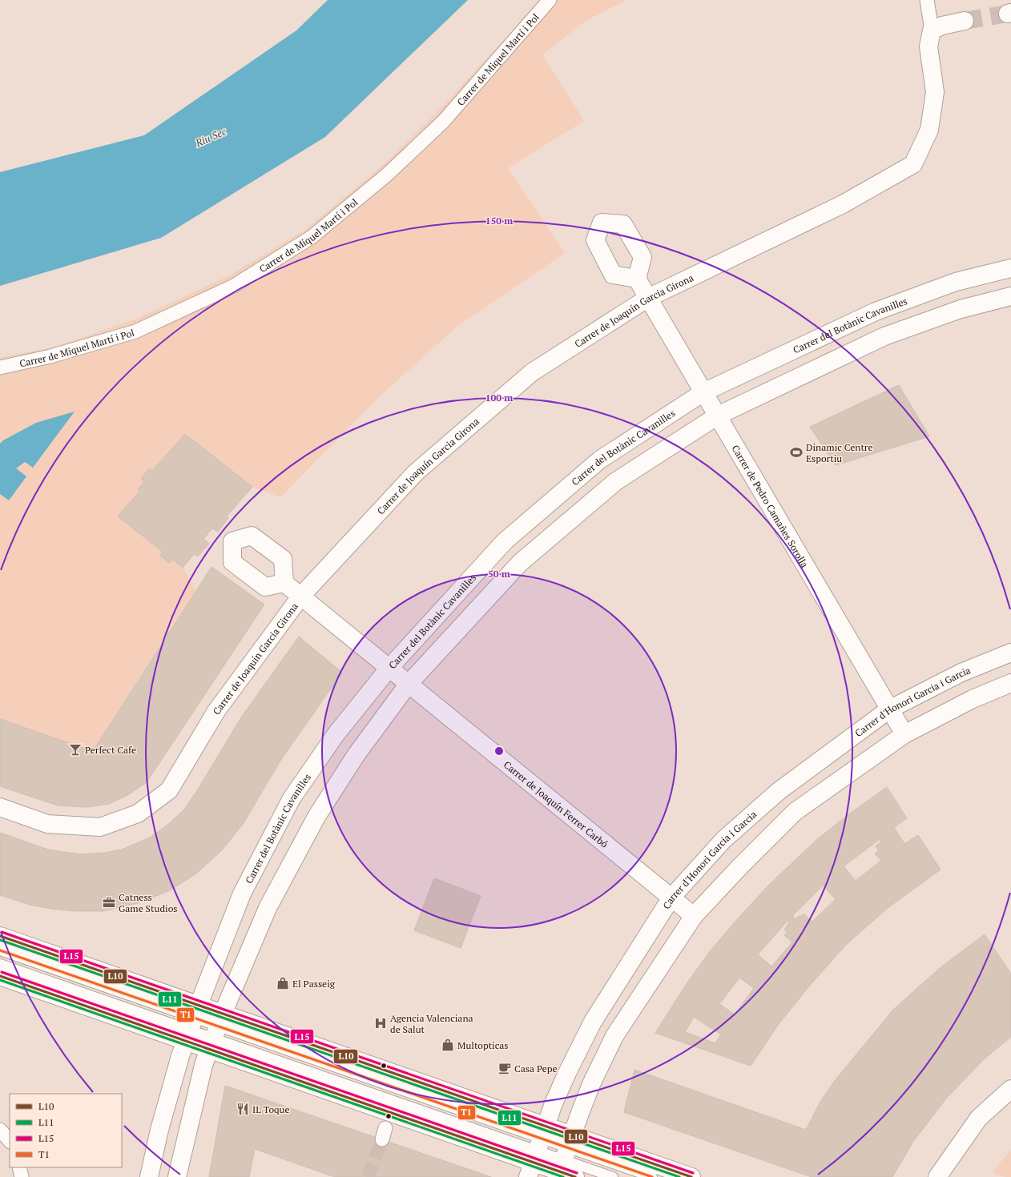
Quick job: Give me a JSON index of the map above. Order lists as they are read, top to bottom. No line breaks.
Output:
{"streets":{"street":["Carrer de Miquel Martí i Pol","Carrer de Joaquín Garcia Girona","Carrer del Botànic Cavanilles","Carrer de Pedro Camañes Sorolla","Carrer d'Honori Garcia i Garcia","Carrer de Joaquín Ferrer Carbó"]},"crossings":[["Carrer de Joaquín Garcia Girona","Carrer de Pedro Camañes Sorolla"],["Carrer de Joaquín Garcia Girona","Carrer de Joaquín Ferrer Carbó"],["Carrer del Botànic Cavanilles","Carrer de Pedro Camañes Sorolla"],["Carrer del Botànic Cavanilles","Carrer de Joaquín Ferrer Carbó"],["Carrer de Pedro Camañes Sorolla","Carrer d'Honori Garcia i Garcia"],["Carrer d'Honori Garcia i Garcia","Carrer de Joaquín Ferrer Carbó"]],"water":["Riu Sec"],"places":{"sports":["Dinamic Centre Esportiu"],"bar":["Perfect Cafe"],"office":["Catness Game Studios"],"shop":["El Passeig","Multopticas"],"hospital":["Agencia Valenciana de Salut"],"cafe":["Casa Pepe"],"restaurant":["IL Toque"]},"lines":["transit line L15","transit line L10","transit line L11","transit line T1"],"legend":["L10","L11","L15","T1"],"rings":["150 m","100 m","50 m"]}
